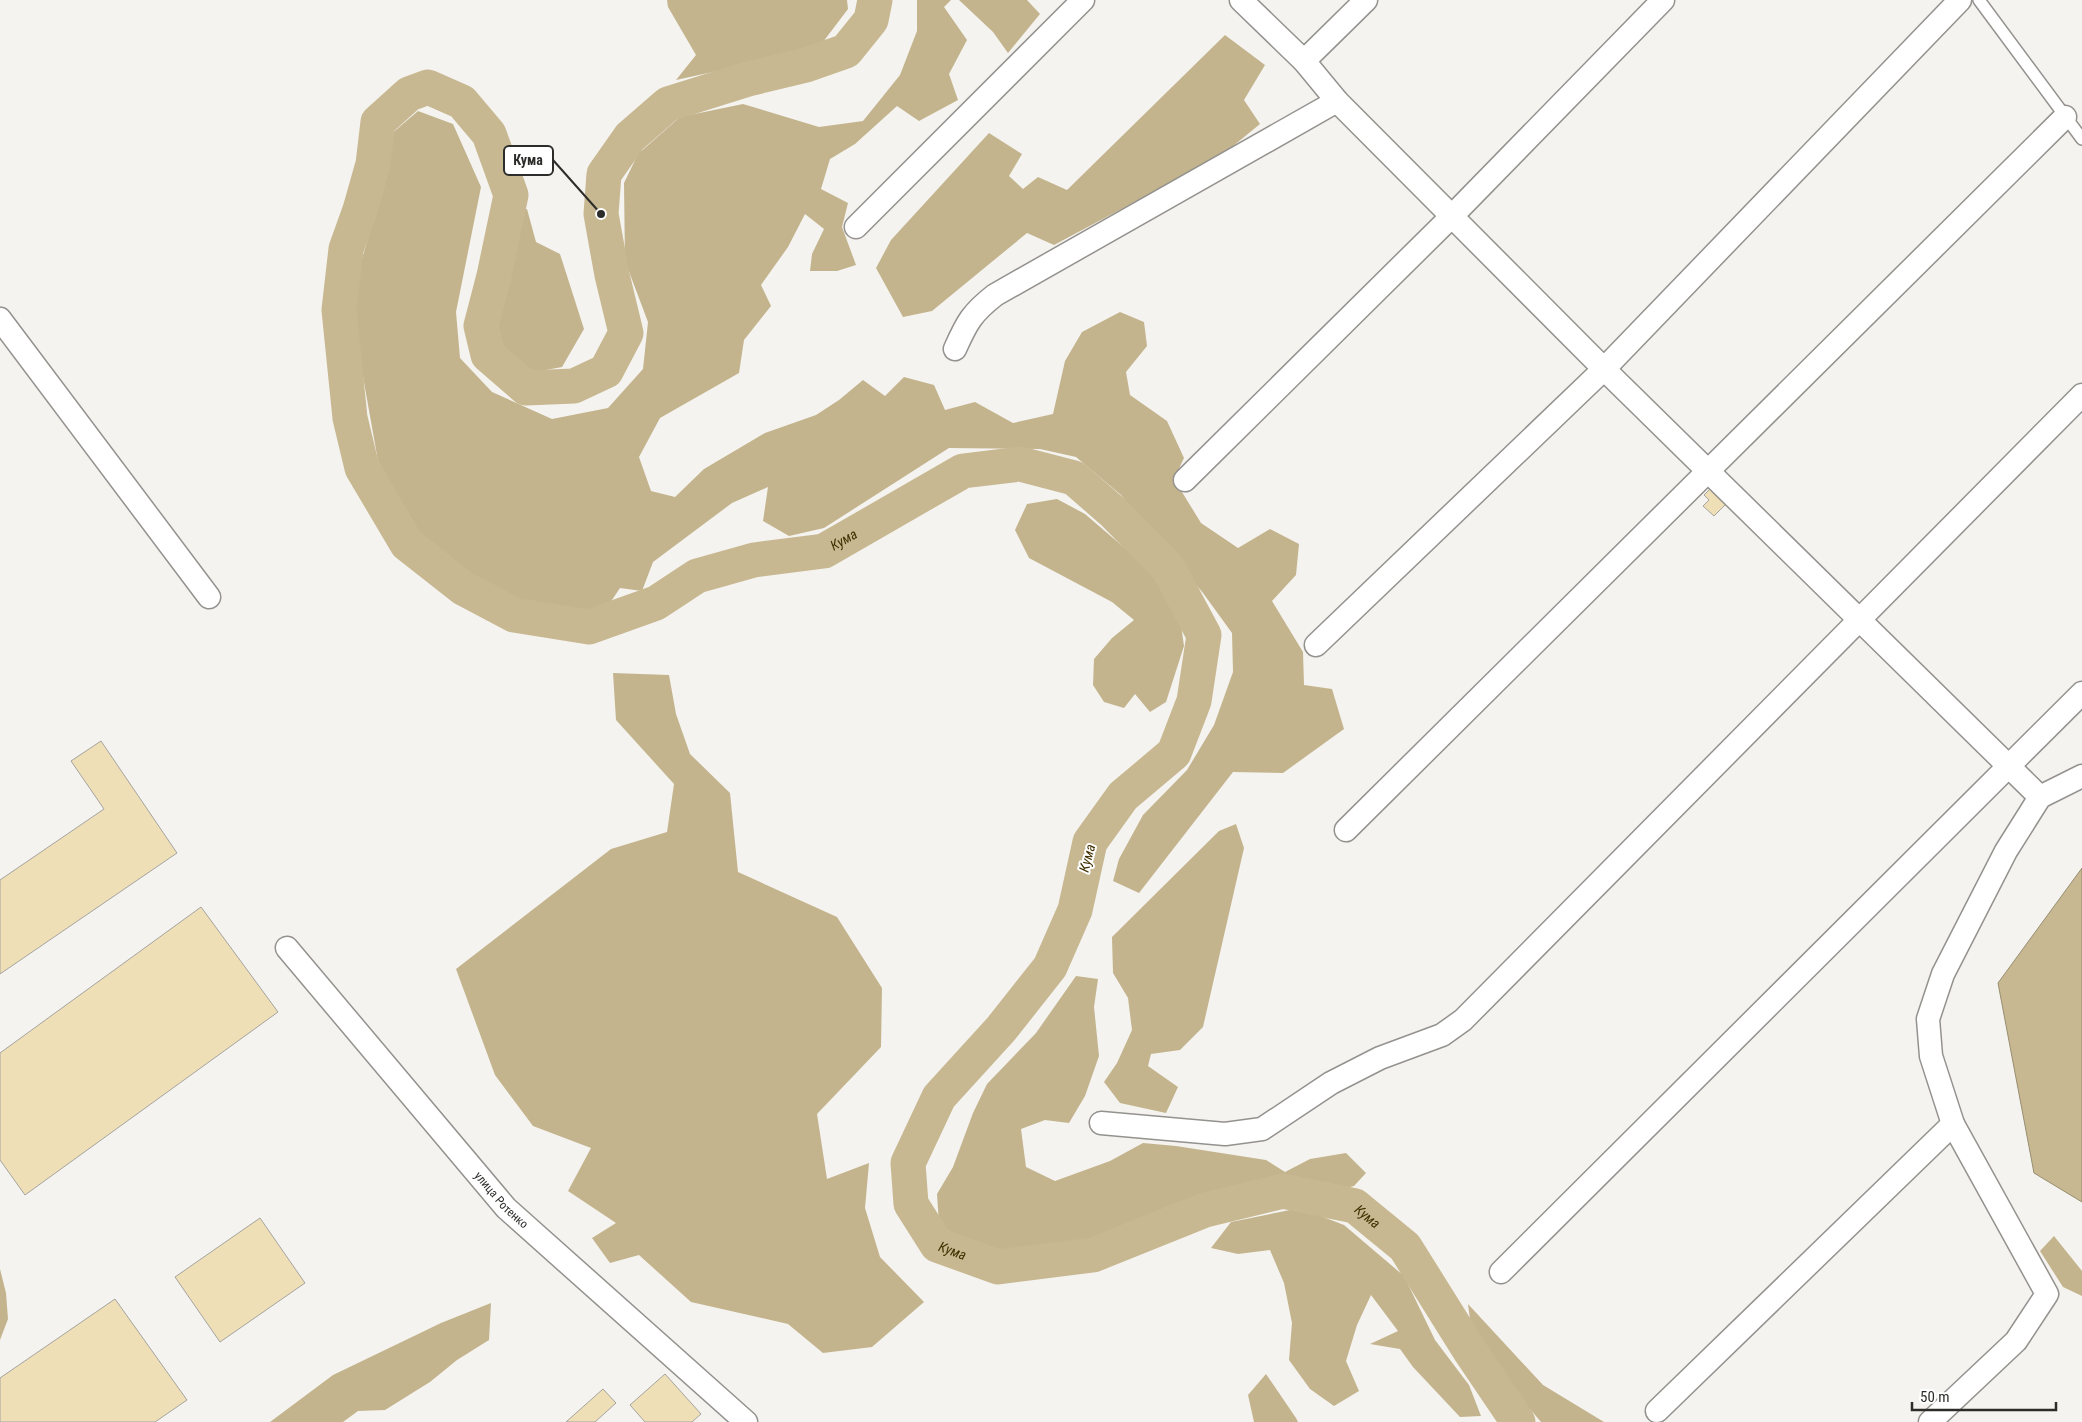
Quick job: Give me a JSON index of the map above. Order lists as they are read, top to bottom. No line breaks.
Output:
{"streets":{"street":["улица Ротенко"]},"water":["Кума"],"places":["Кума"],"scale_bar":"50 m"}
